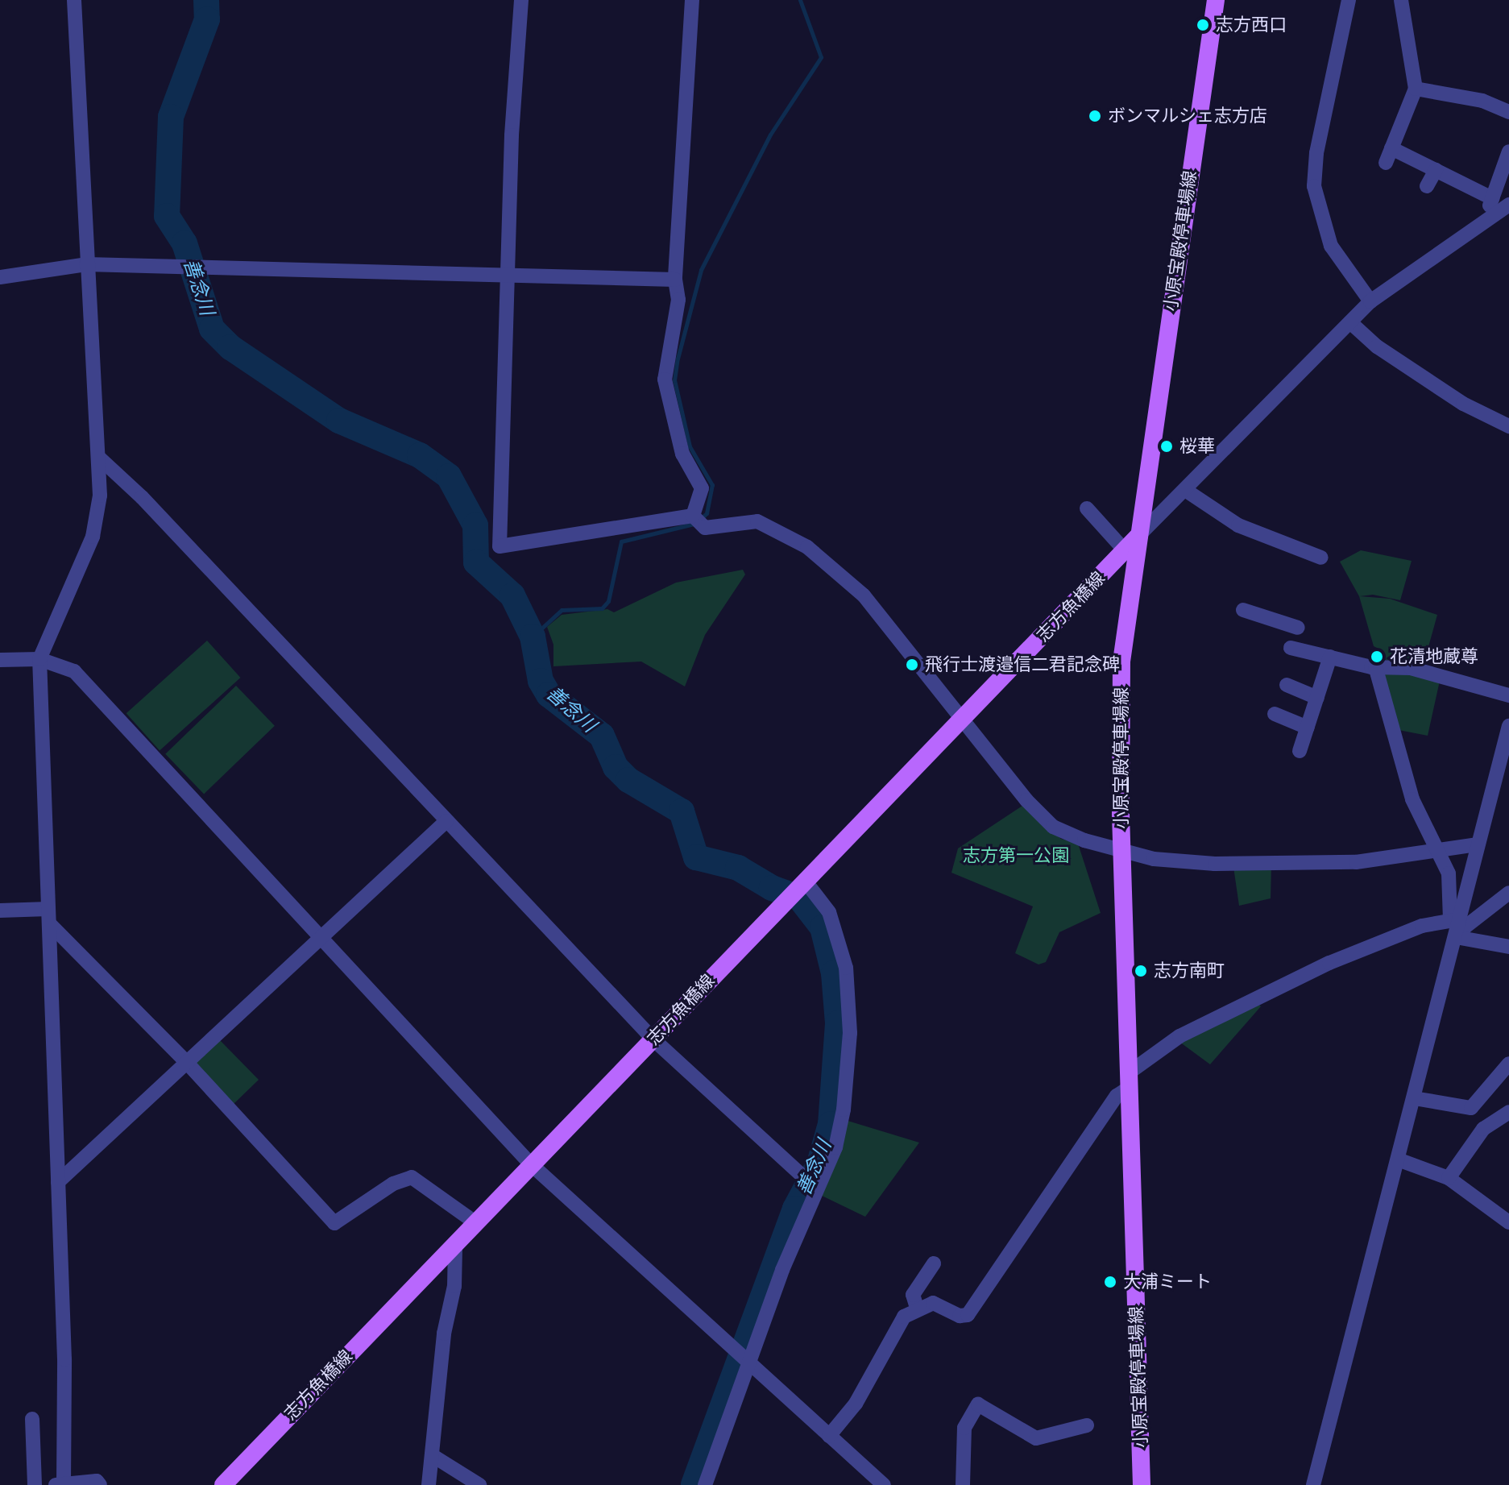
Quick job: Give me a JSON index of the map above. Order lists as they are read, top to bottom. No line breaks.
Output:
{"streets":{"main road":["小原宝殿停車場線","志方魚橋線"]},"crossings":[["小原宝殿停車場線","志方魚橋線"]],"water":["善念川"],"parks":["志方第一公園"],"places":["志方西口","ボンマルシェ志方店","桜華","花清地蔵尊","飛行士渡邉信二君記念碑","志方南町","大浦ミート"]}
